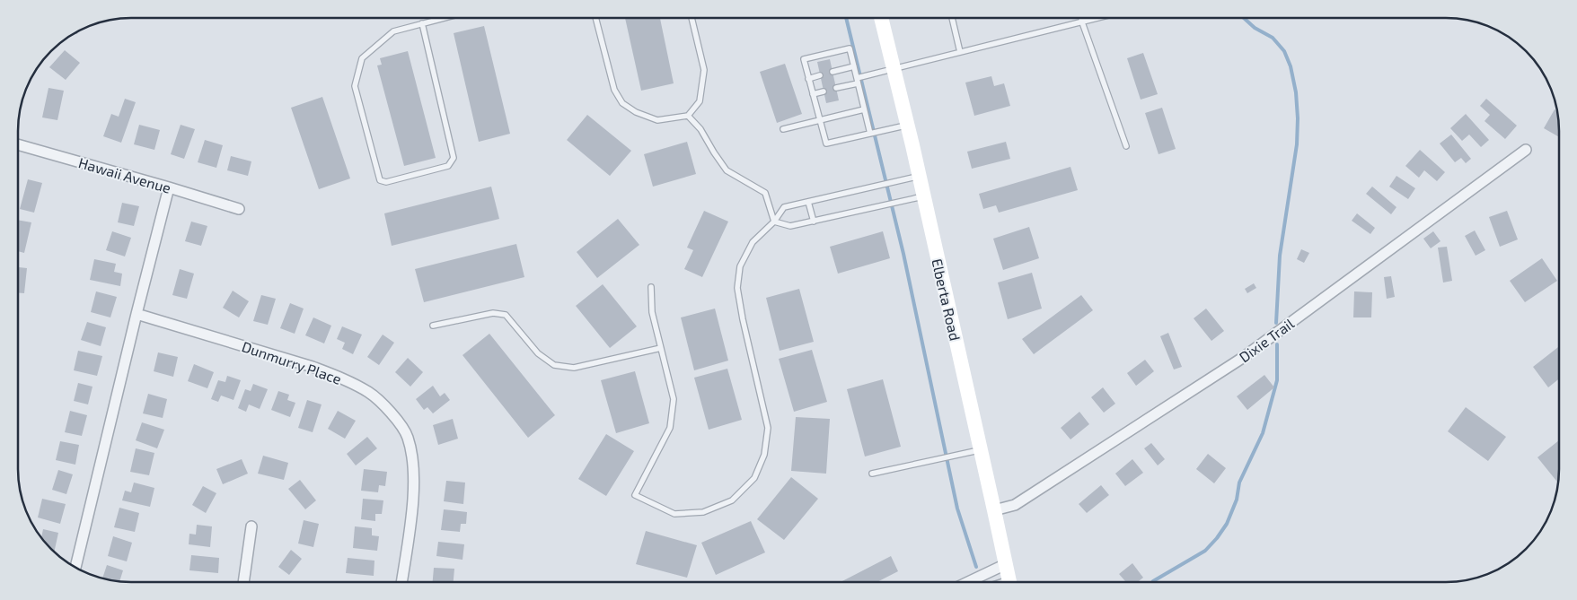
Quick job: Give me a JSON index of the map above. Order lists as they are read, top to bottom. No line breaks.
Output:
{"streets":{"street":["Hawaii Avenue","Elberta Road","Dixie Trail","Dunmurry Place"]},"crossings":[["Elberta Road","Dixie Trail"]]}
